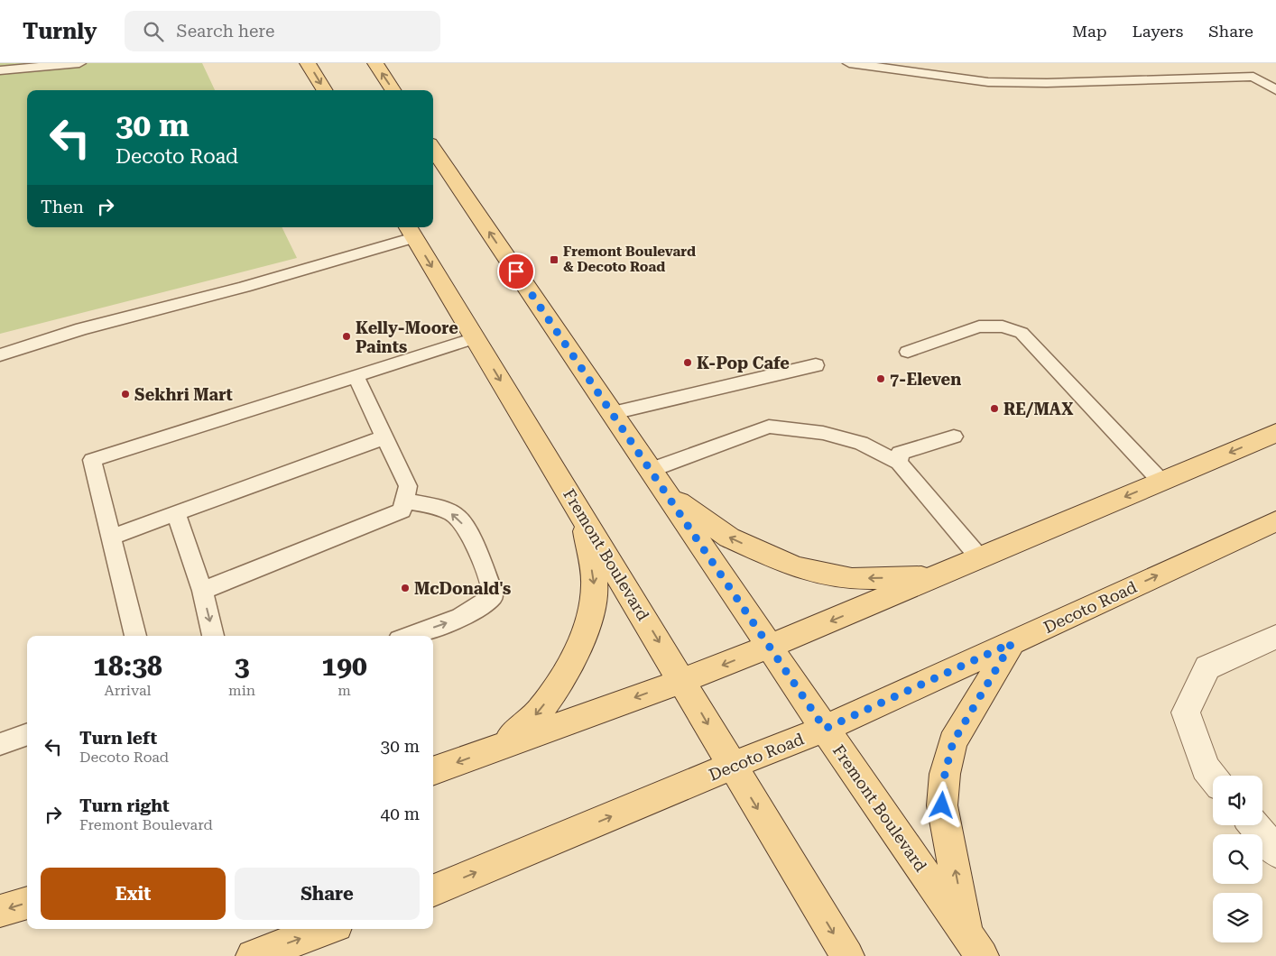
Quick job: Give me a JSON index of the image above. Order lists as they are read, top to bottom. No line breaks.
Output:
{"streets":{"main road":["Fremont Boulevard","Decoto Road"]},"crossings":[["Fremont Boulevard","Decoto Road"]],"places":{"transit":["Fremont Boulevard & Decoto Road"],"other":["Kelly-Moore Paints","K-Pop Cafe","7-Eleven","Sekhri Mart","RE/MAX","McDonald's"]},"page":{"header":"Turnly","search":"Search here","nav":["Map","Layers","Share"],"turn":["30 m","Decoto Road"],"then":"Then","eta":["18:38","Arrival","3","min","190","m"],"list":[{"name":"Turn left","note":"Decoto Road","value":"30 m"},{"name":"Turn right","note":"Fremont Boulevard","value":"40 m"}],"buttons":["Exit","Share"]}}
